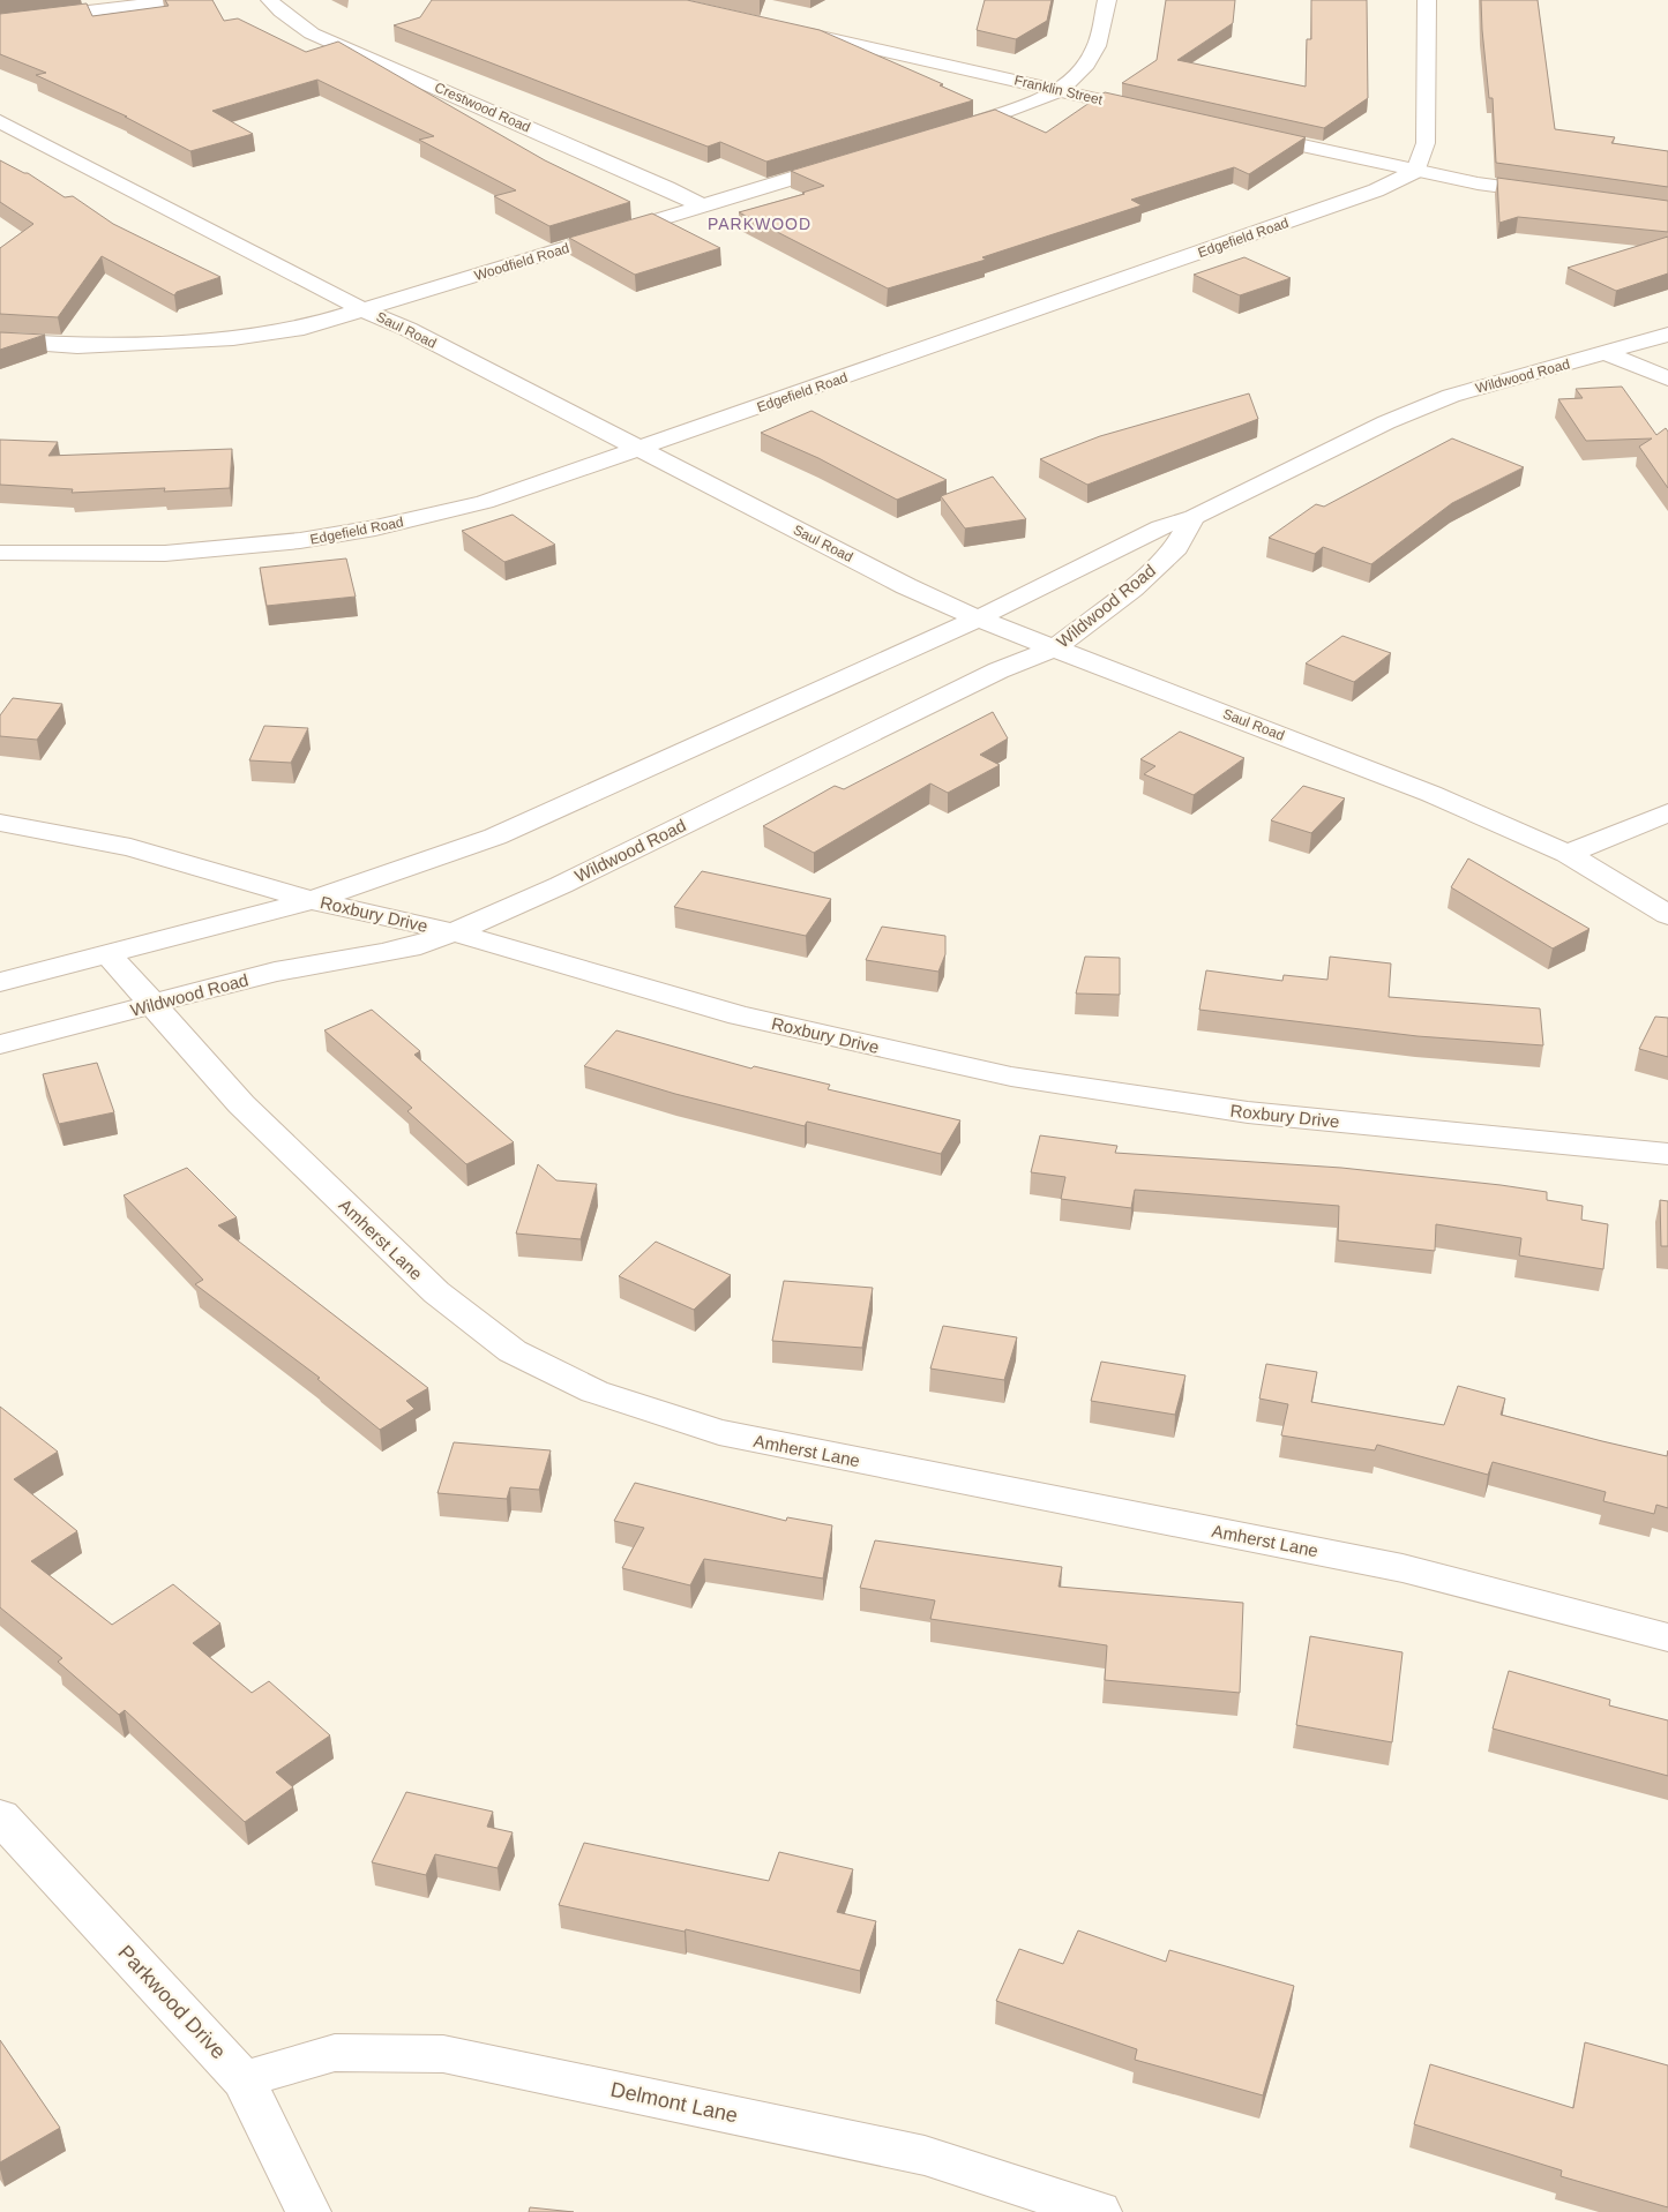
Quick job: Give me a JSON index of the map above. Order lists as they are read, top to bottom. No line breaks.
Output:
{"streets":{"street":["Franklin Street","Crestwood Road","Edgefield Road","Woodfield Road","Saul Road","Wildwood Road","Roxbury Drive","Amherst Lane","Parkwood Drive","Delmont Lane"]},"crossings":[["Crestwood Road","Woodfield Road"],["Edgefield Road","Saul Road"],["Woodfield Road","Saul Road"],["Saul Road","Wildwood Road"],["Wildwood Road","Roxbury Drive"],["Wildwood Road","Amherst Lane"],["Parkwood Drive","Delmont Lane"]],"districts":["PARKWOOD"]}
